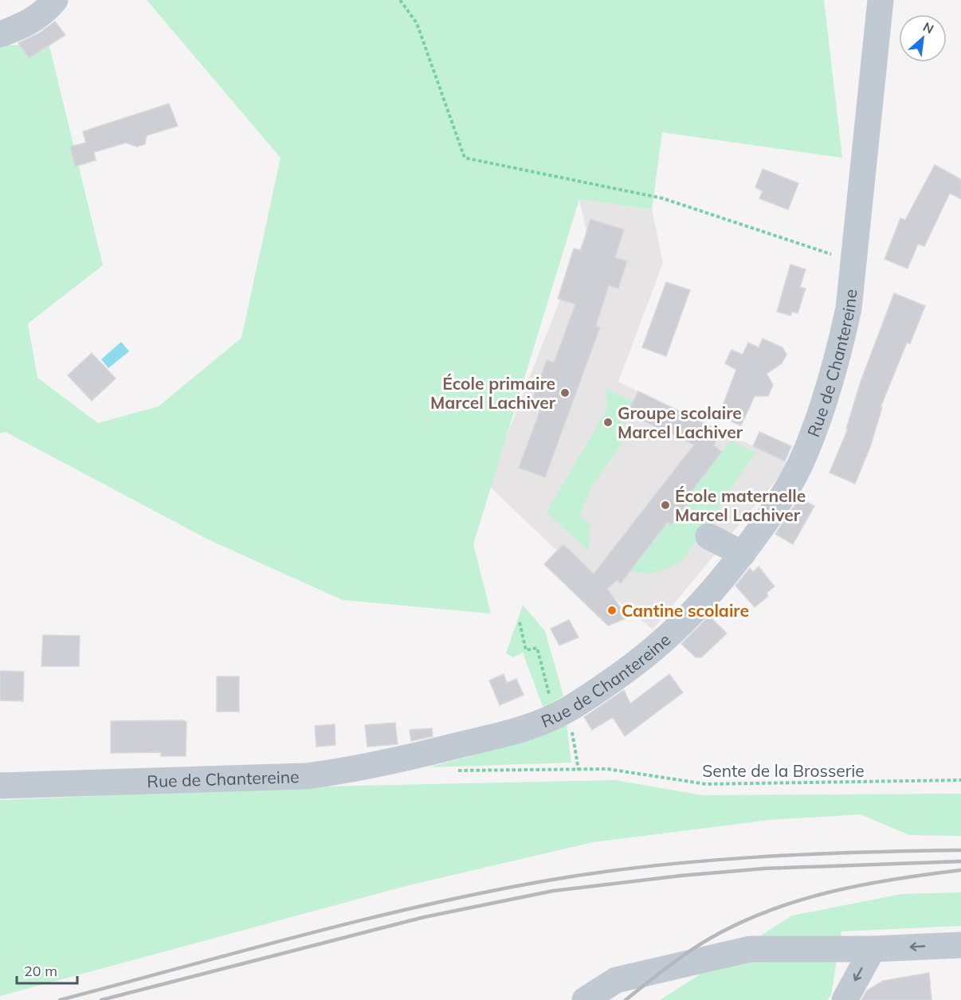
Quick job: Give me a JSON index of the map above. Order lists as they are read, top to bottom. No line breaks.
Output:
{"streets":{"street":["Rue de Chantereine"],"path":["Sente de la Brosserie"]},"crossings":[["Rue de Chantereine","Sente de la Brosserie"]],"places":["École primaire Marcel Lachiver","Groupe scolaire Marcel Lachiver","École maternelle Marcel Lachiver","Cantine scolaire"],"scale_bar":"20 m","north":"top right"}
